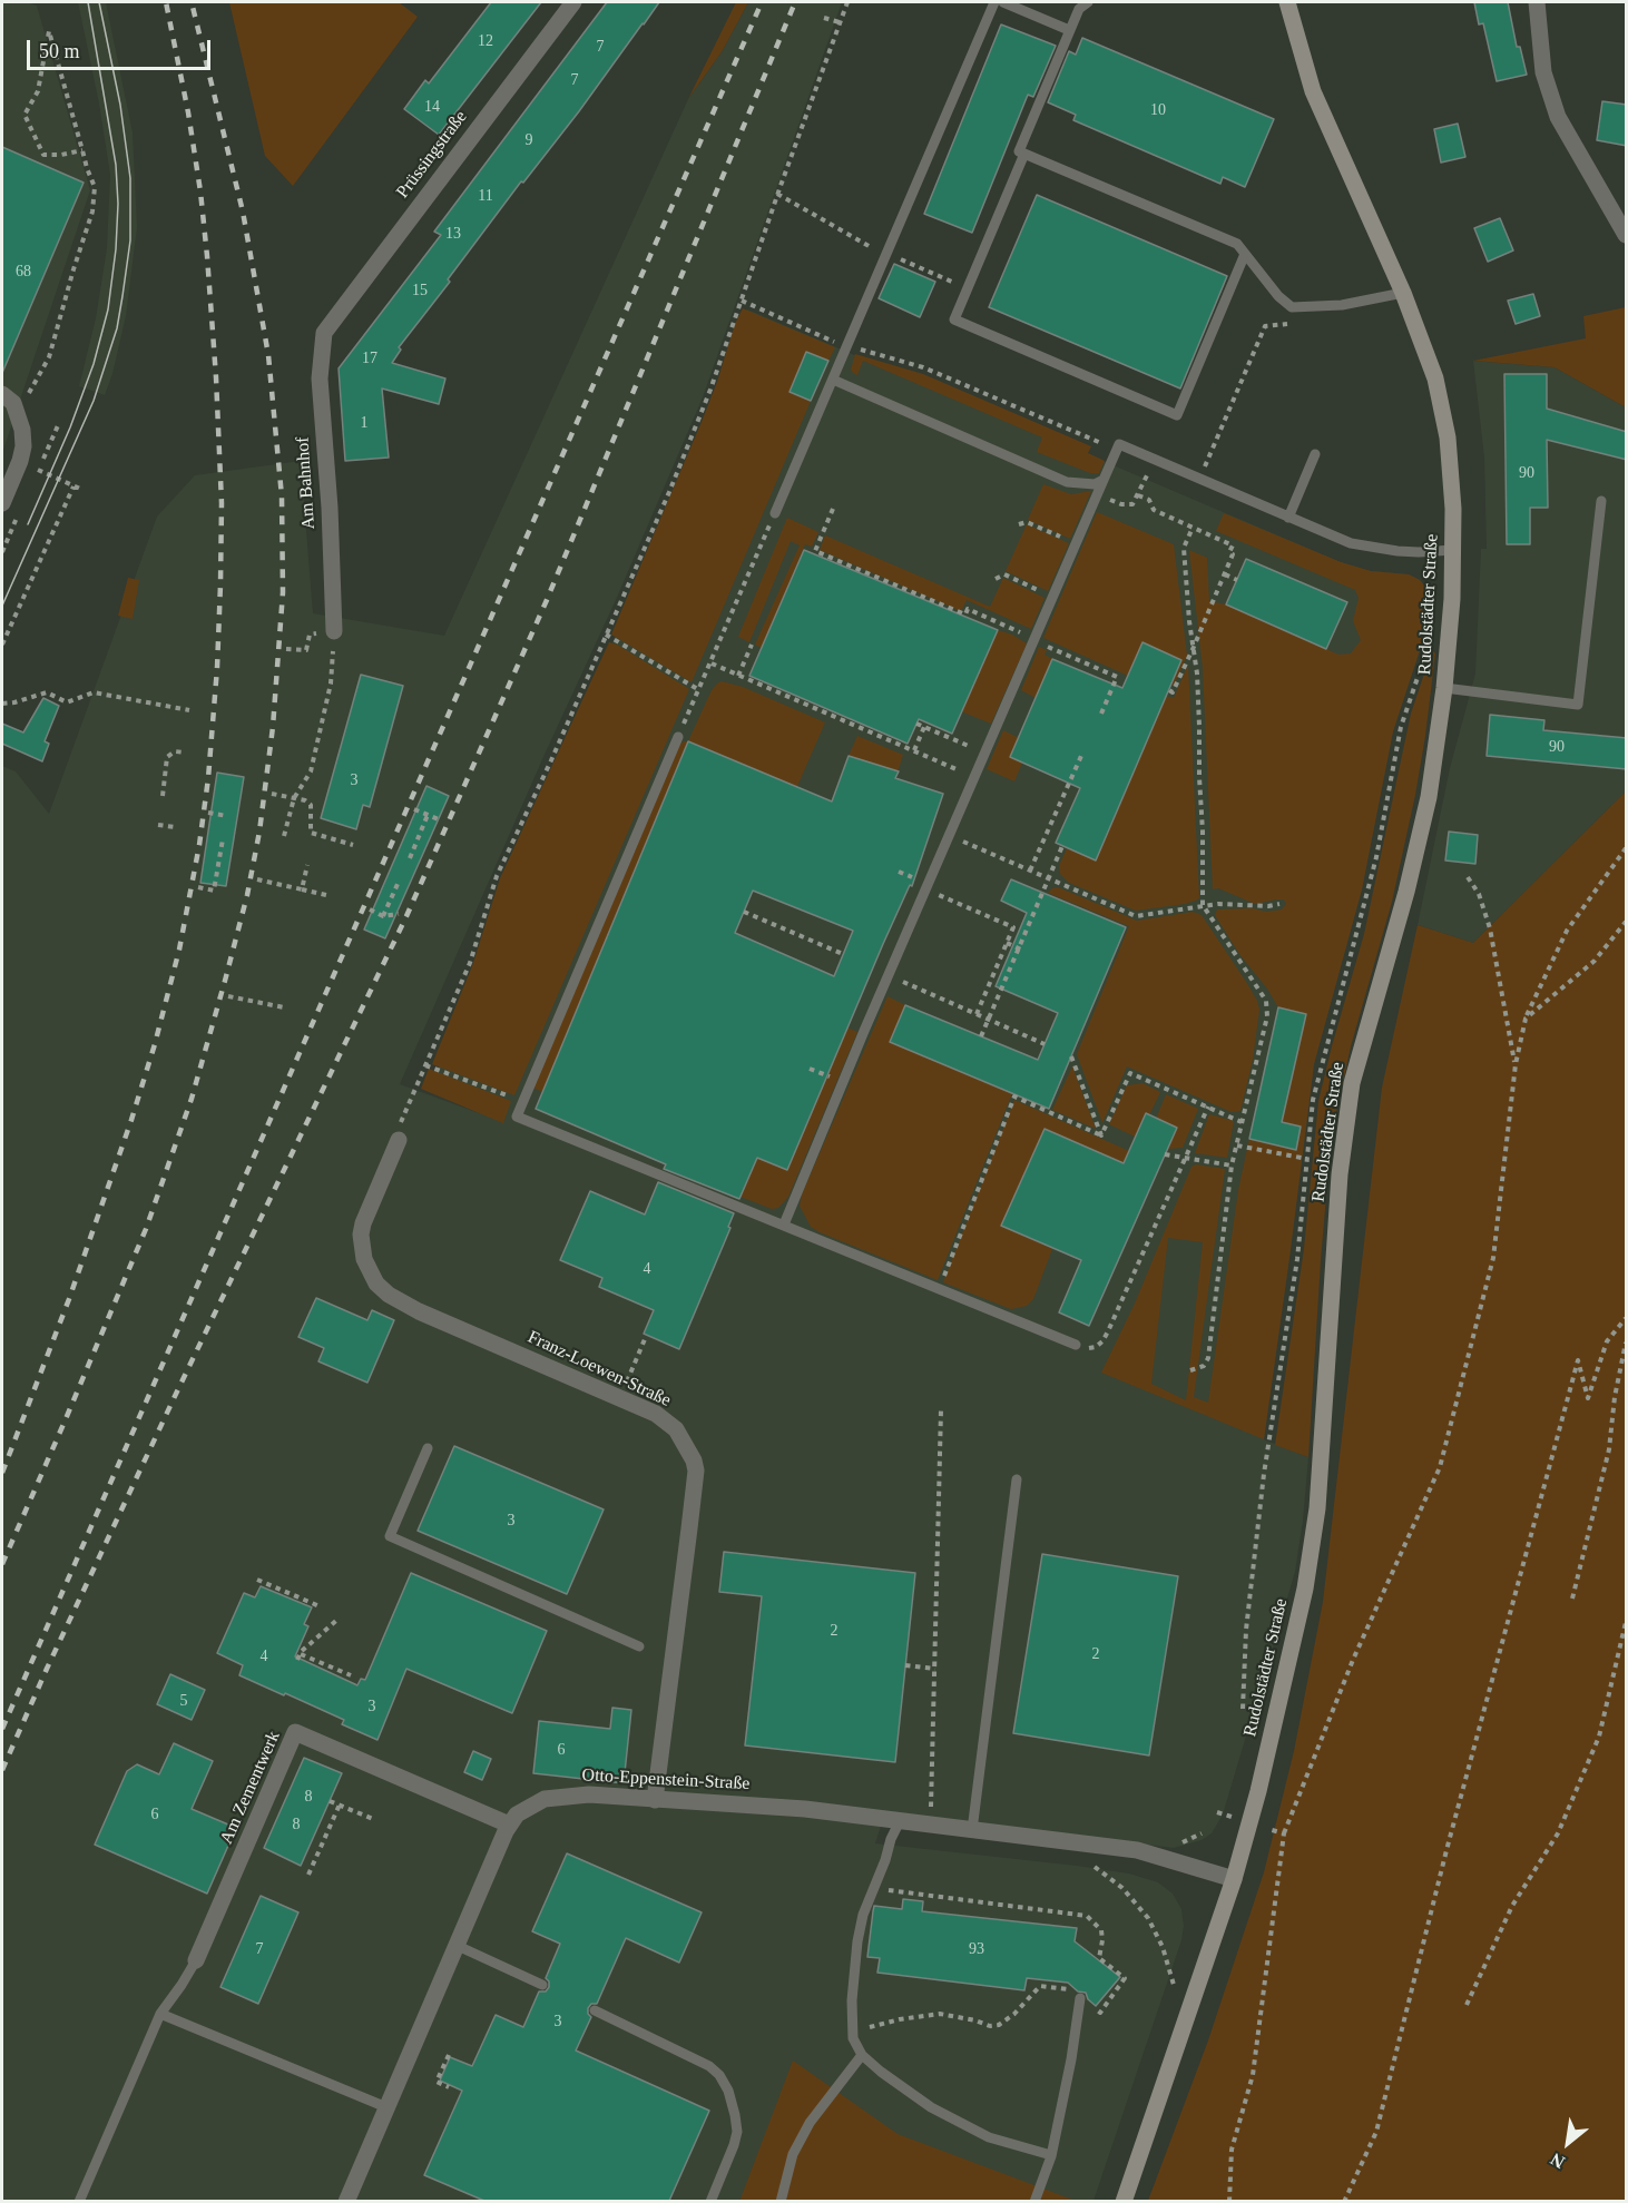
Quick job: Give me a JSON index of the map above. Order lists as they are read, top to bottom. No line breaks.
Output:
{"streets":{"street":["Prüssingstraße","Am Bahnhof","Rudolstädter Straße","Franz-Loewen-Straße","Otto-Eppenstein-Straße","Am Zementwerk"]},"crossings":[["Prüssingstraße","Am Bahnhof"],["Rudolstädter Straße","Otto-Eppenstein-Straße"],["Franz-Loewen-Straße","Otto-Eppenstein-Straße"],["Otto-Eppenstein-Straße","Am Zementwerk"]],"house_numbers":["12","7","7","14","10","9","11","13","68","15","17","1","90","90","3","4","3","2","2","4","5","3","6","8","6","8","7","93","3"],"scale_bar":"50 m","north":"bottom left"}
